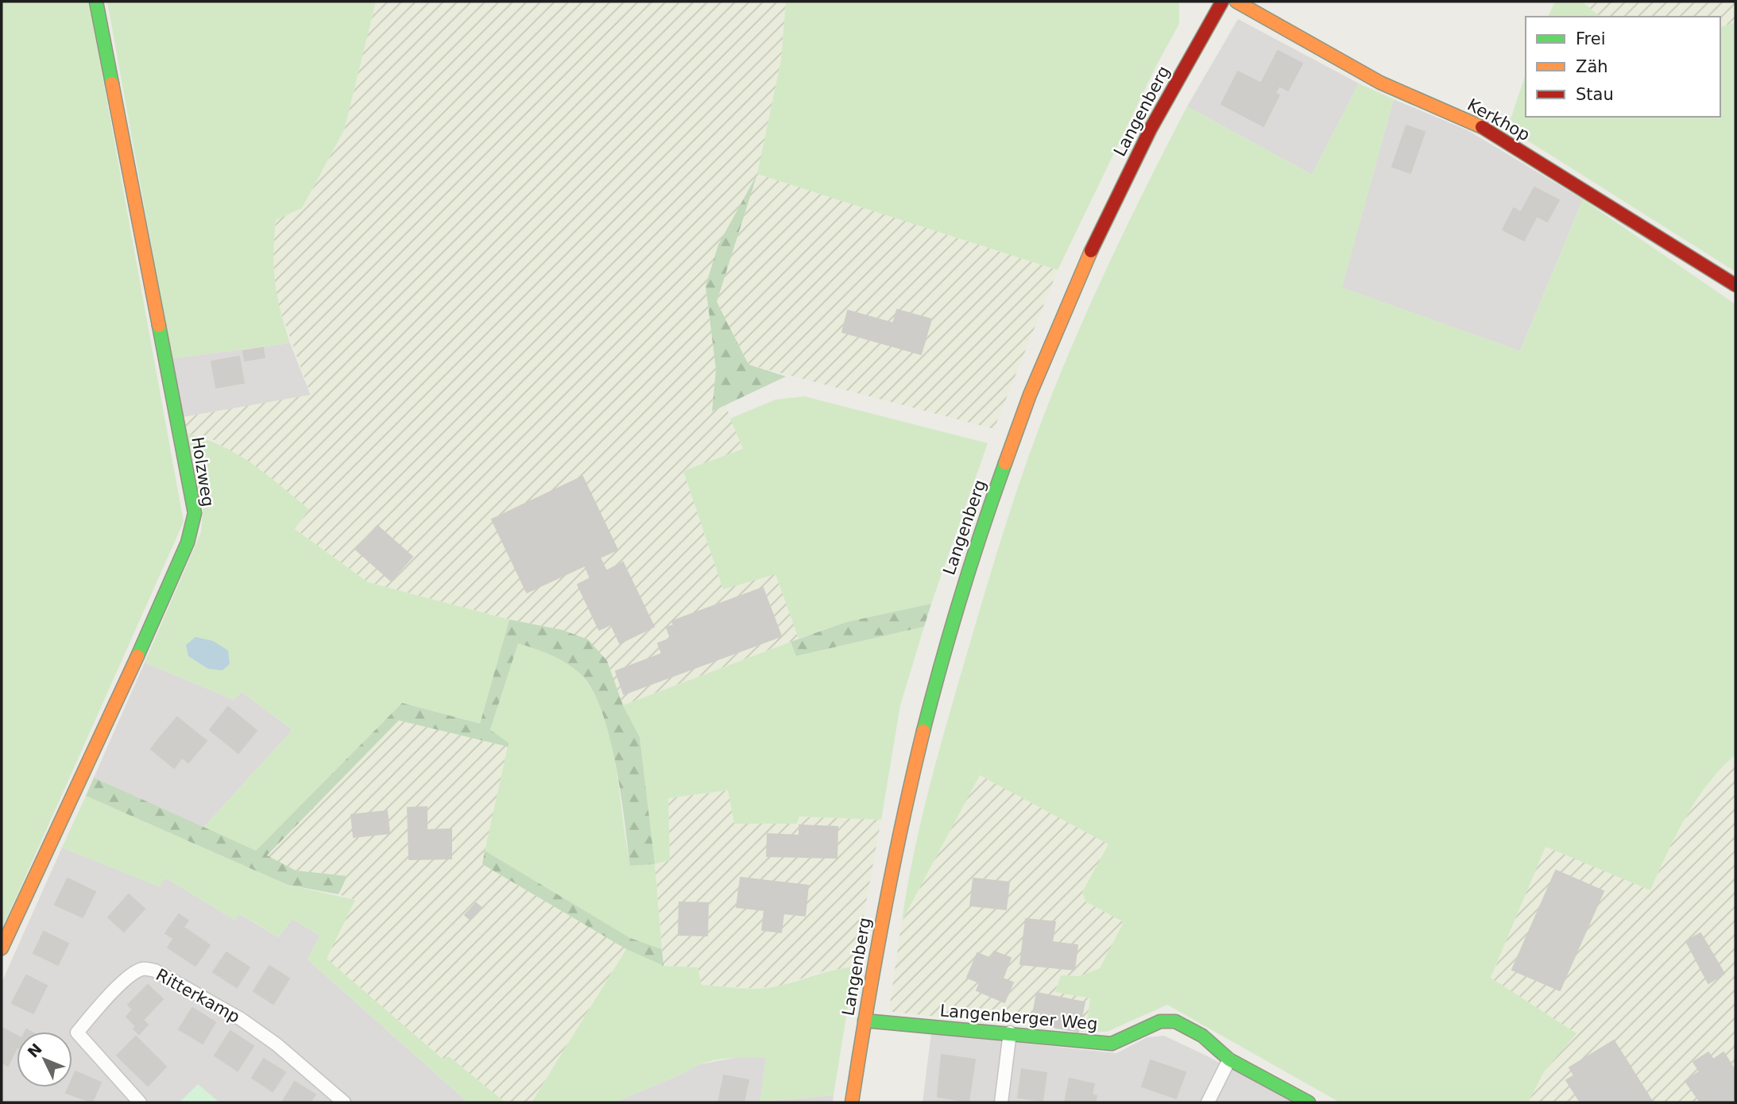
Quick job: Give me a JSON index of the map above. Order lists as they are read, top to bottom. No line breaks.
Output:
{"streets":{"street":["Langenberg","Kerkhop","Holzweg","Ritterkamp","Langenberger Weg"]},"crossings":[["Langenberg","Langenberger Weg"]],"legend":["Frei","Zäh","Stau"],"north":"top left"}
